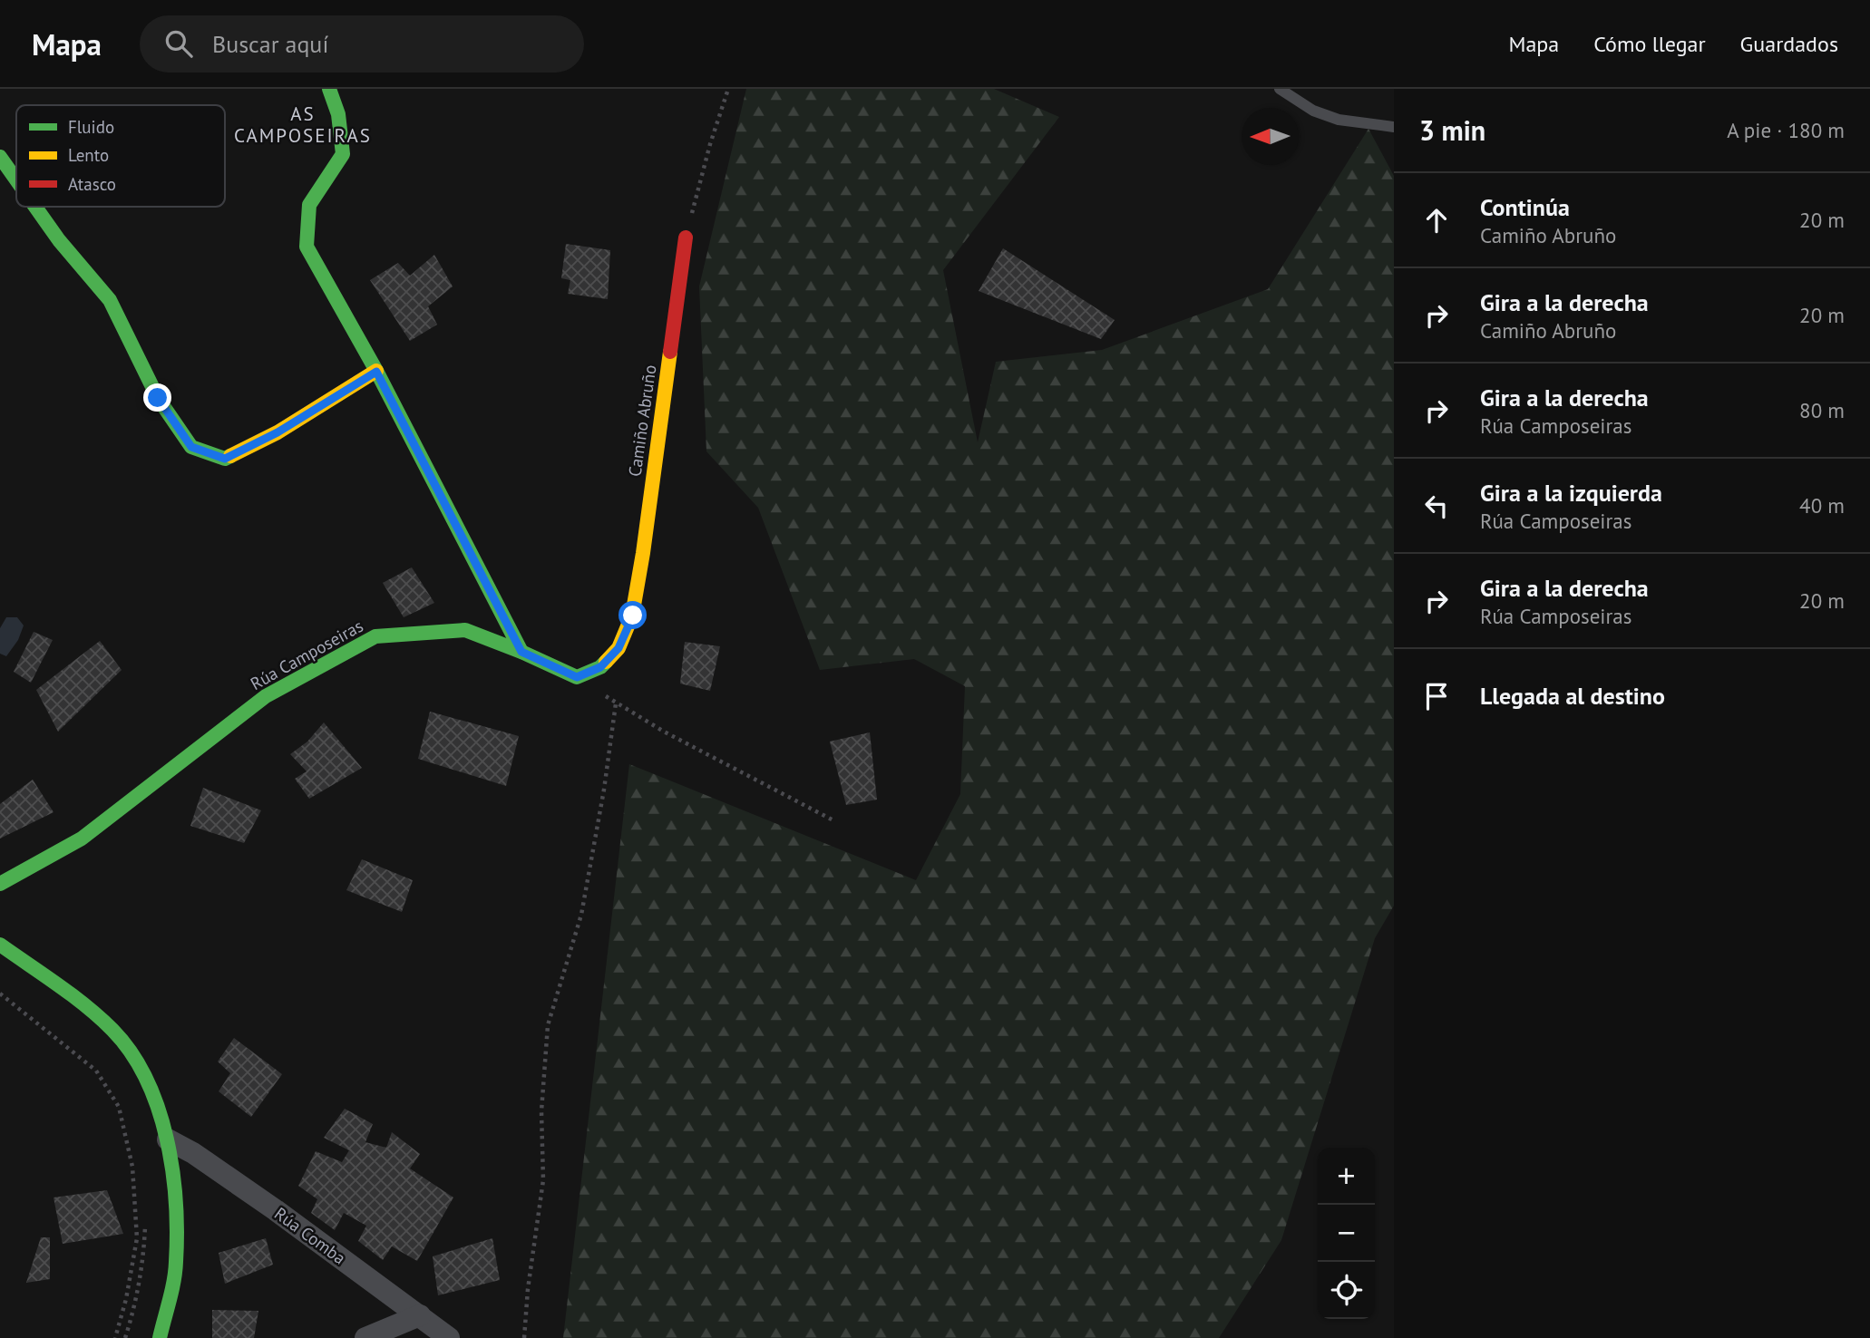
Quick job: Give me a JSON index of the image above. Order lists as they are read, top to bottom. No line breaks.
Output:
{"streets":{"street":["Camiño Abruño","Rúa Camposeiras","Rúa Comba"]},"districts":["AS CAMPOSEIRAS"],"legend":["Fluido","Lento","Atasco"],"north":"left","page":{"header":"Mapa","search":"Buscar aquí","nav":["Mapa","Cómo llegar","Guardados"],"heading":["3 min","A pie · 180 m"],"list":[["Continúa","Camiño Abruño","20 m"],["Gira a la derecha","Camiño Abruño","20 m"],["Gira a la derecha","Rúa Camposeiras","80 m"],["Gira a la izquierda","Rúa Camposeiras","40 m"],["Gira a la derecha","Rúa Camposeiras","20 m"],"Llegada al destino"],"map_buttons":["+","−"]}}
